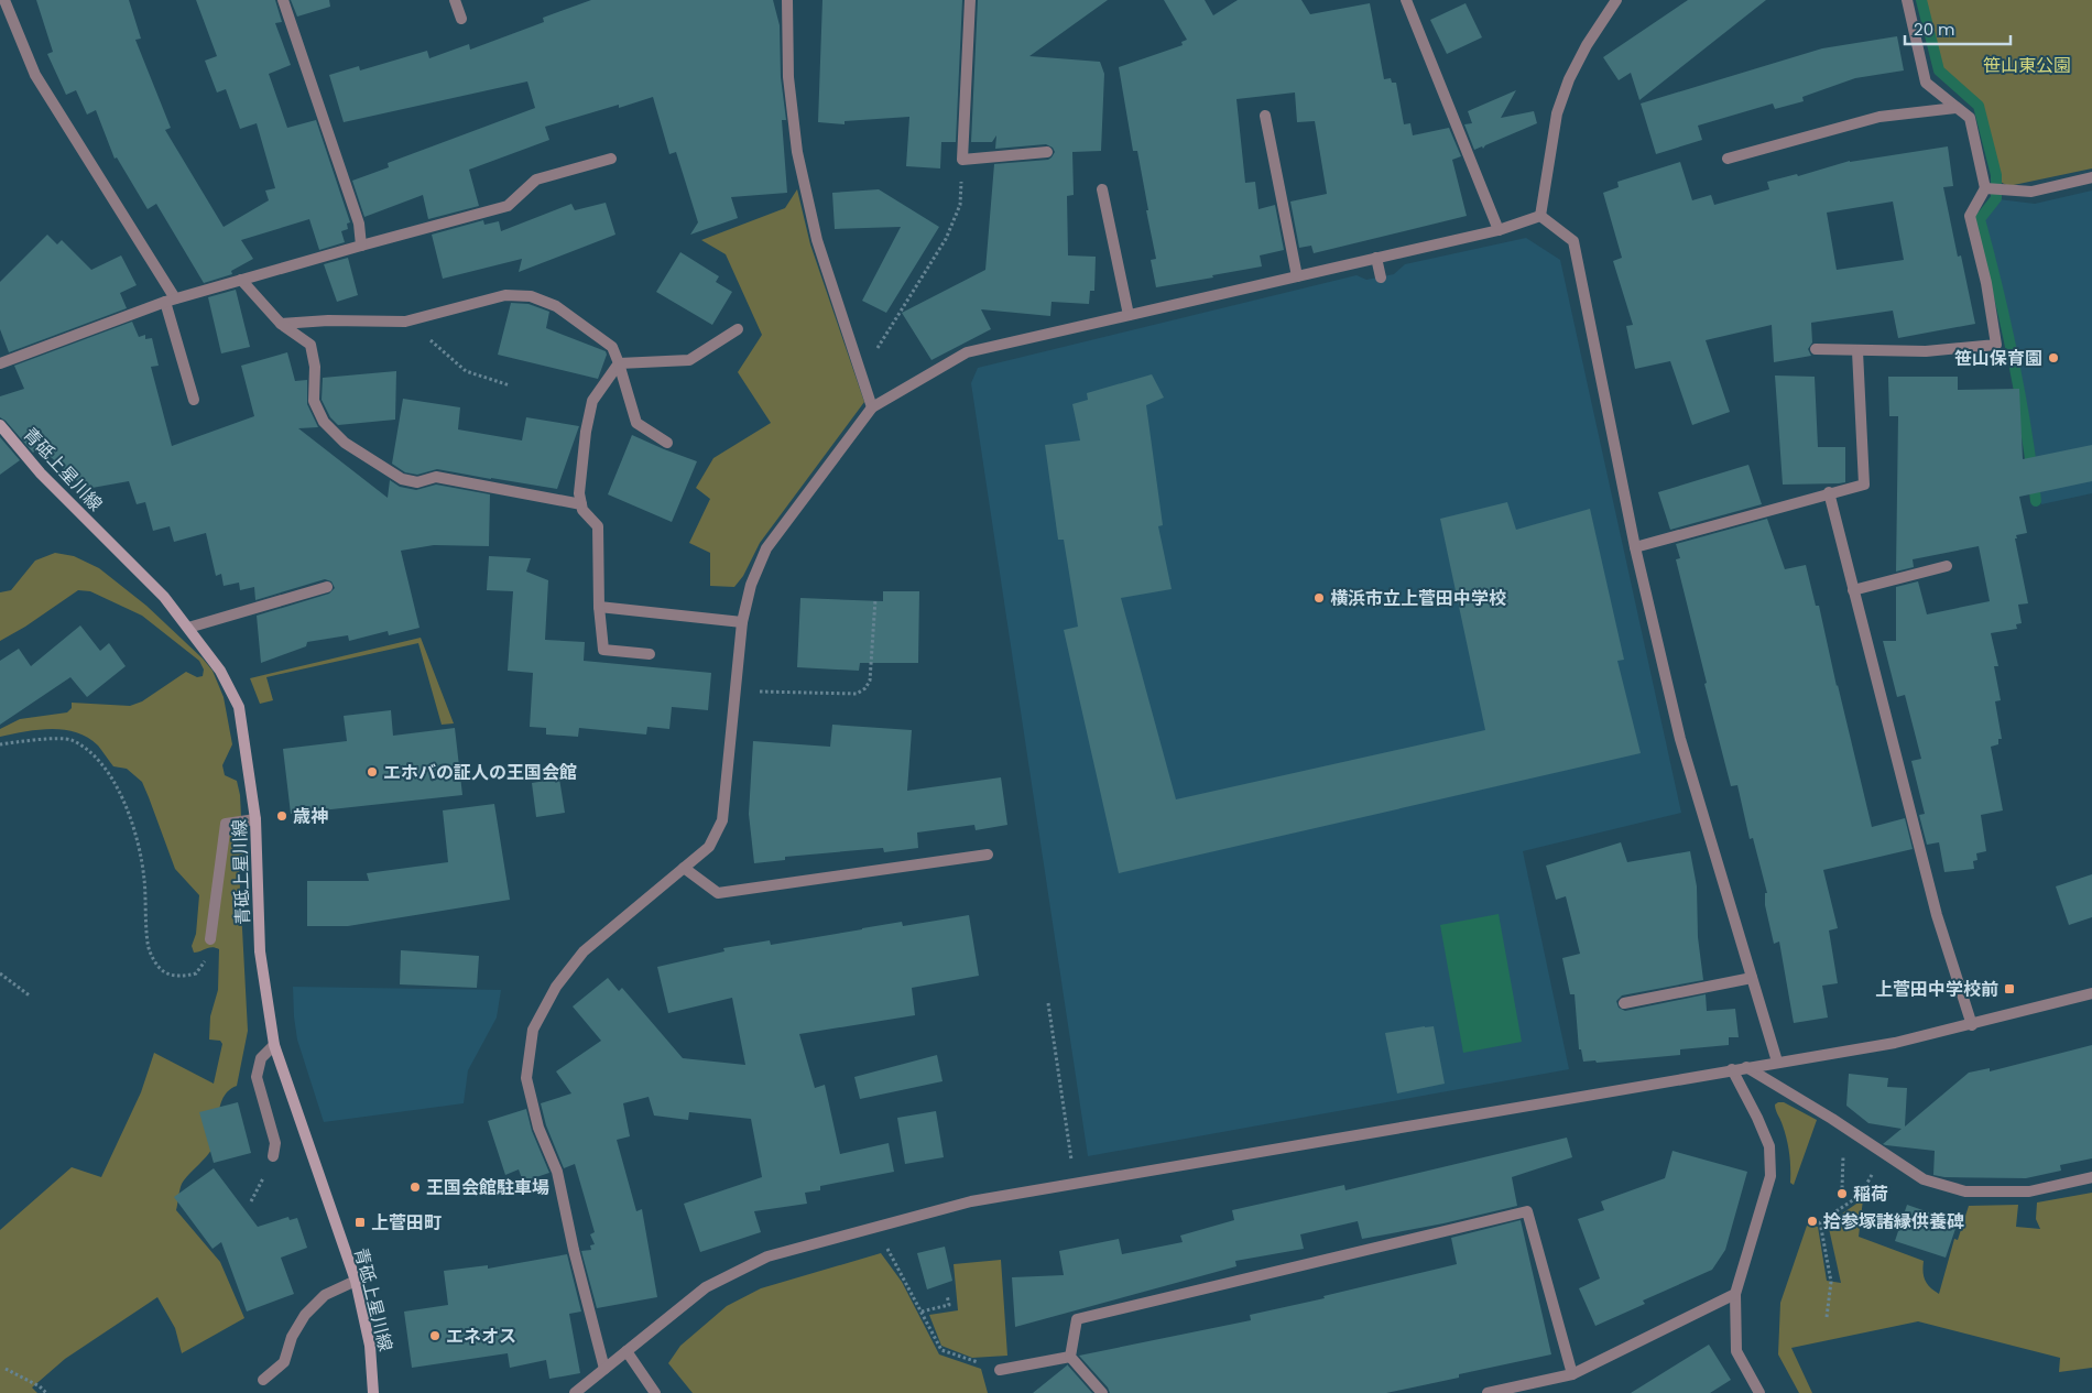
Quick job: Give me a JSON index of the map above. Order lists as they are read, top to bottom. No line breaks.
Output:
{"streets":{"main road":["青砥上星川線"]},"parks":["笹山東公園"],"places":{"other":["笹山保育園","横浜市立上菅田中学校","エホバの証人の王国会館","歳神","王国会館駐車場","稲荷","拾参塚諸縁供養碑","エネオス"],"transit":["上菅田中学校前","上菅田町"]},"scale_bar":"20 m"}
